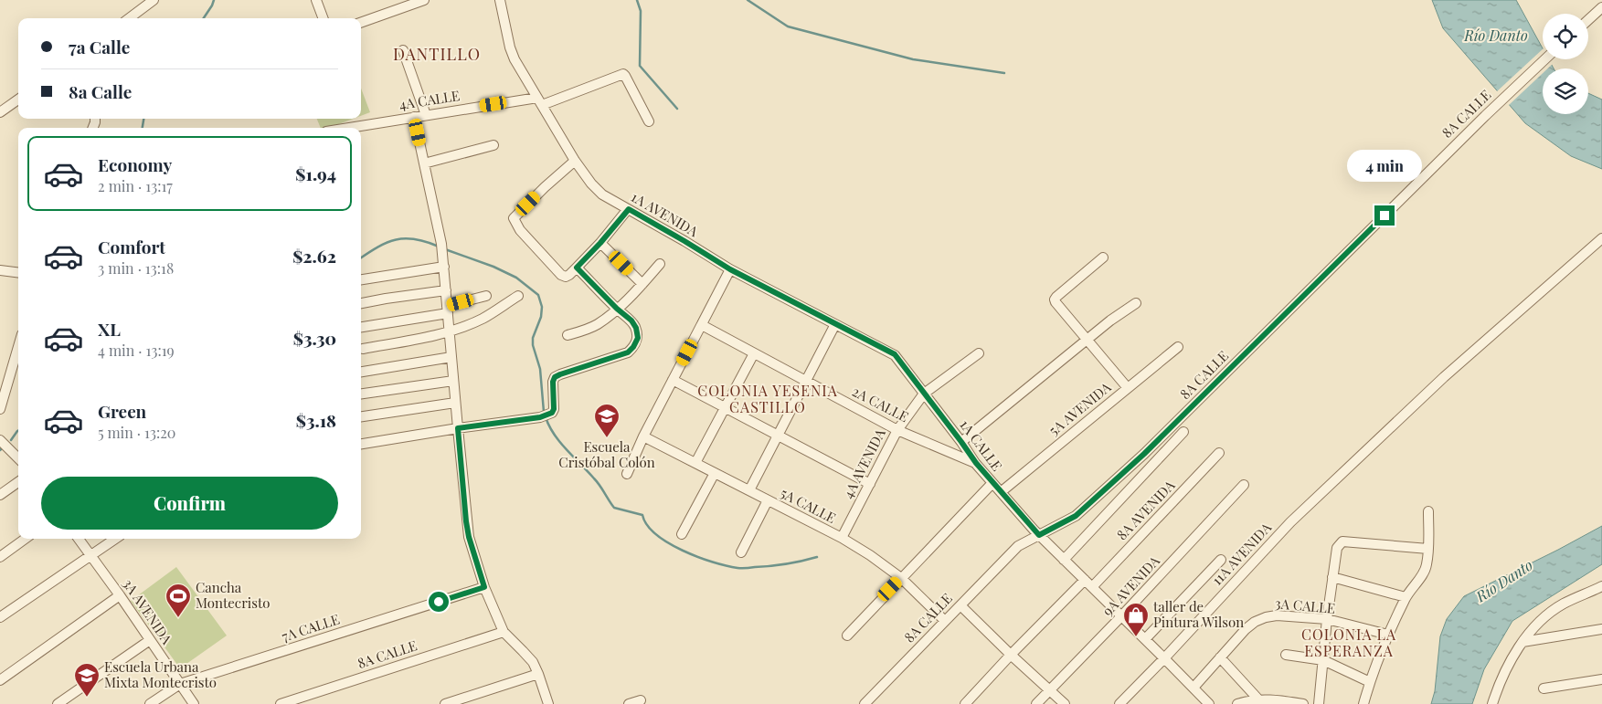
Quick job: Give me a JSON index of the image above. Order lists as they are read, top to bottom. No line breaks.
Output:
{"streets":{"street":["4A CALLE","8A CALLE","1A AVENIDA","2A CALLE","5A AVENIDA","1A CALLE","4A AVENIDA","5A CALLE","8A AVENIDA","11A AVENIDA","9A AVENIDA","3A CALLE","3A AVENIDA","7A CALLE"]},"crossings":[["4A CALLE","1A AVENIDA"],["8A CALLE","1A CALLE"],["8A CALLE","5A CALLE"],["1A AVENIDA","1A CALLE"],["2A CALLE","1A CALLE"],["2A CALLE","4A AVENIDA"],["5A AVENIDA","1A CALLE"],["1A CALLE","4A AVENIDA"],["1A CALLE","8A AVENIDA"],["1A CALLE","11A AVENIDA"],["1A CALLE","9A AVENIDA"],["4A AVENIDA","5A CALLE"],["3A AVENIDA","7A CALLE"]],"districts":["DANTILLO","COLONIA YESENIA CASTILLO","COLONIA LA ESPERANZA"],"water":["Río Danto"],"places":{"school or university":["Escuela Cristóbal Colón","Escuela Urbana Mixta Montecristo"],"sports":["Cancha Montecristo"],"shop":["taller de Pintura Wilson"]},"page":{"banner":["7a Calle","8a Calle"],"list":[{"name":"Economy","note":"2 min · 13:17","value":"$1.94"},{"name":"Comfort","note":"3 min · 13:18","value":"$2.62"},{"name":"XL","note":"4 min · 13:19","value":"$3.30"},{"name":"Green","note":"5 min · 13:20","value":"$3.18"}],"bubble":"4 min","buttons":"Confirm"}}
